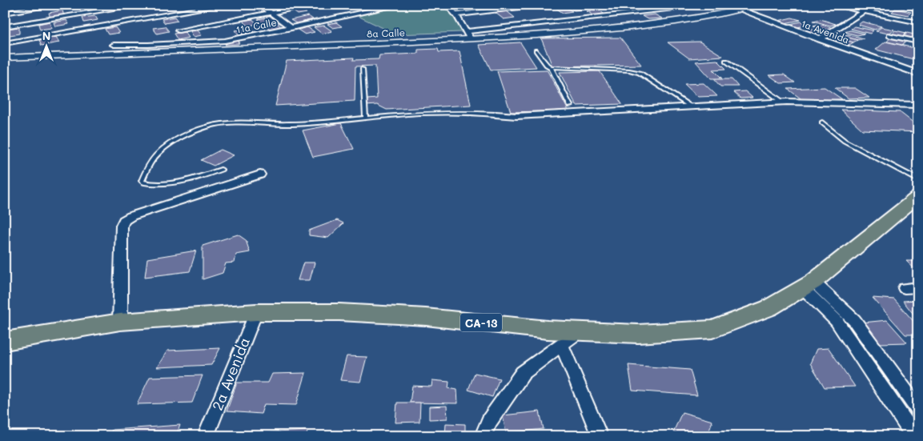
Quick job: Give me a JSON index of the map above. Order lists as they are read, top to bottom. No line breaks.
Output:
{"streets":{"main road":["CA-13"],"street":["11a Calle","1a Avenida","8a Calle","2a Avenida"]},"crossings":[["1a Avenida","8a Calle"],["CA-13","2a Avenida"]],"north":"top"}
